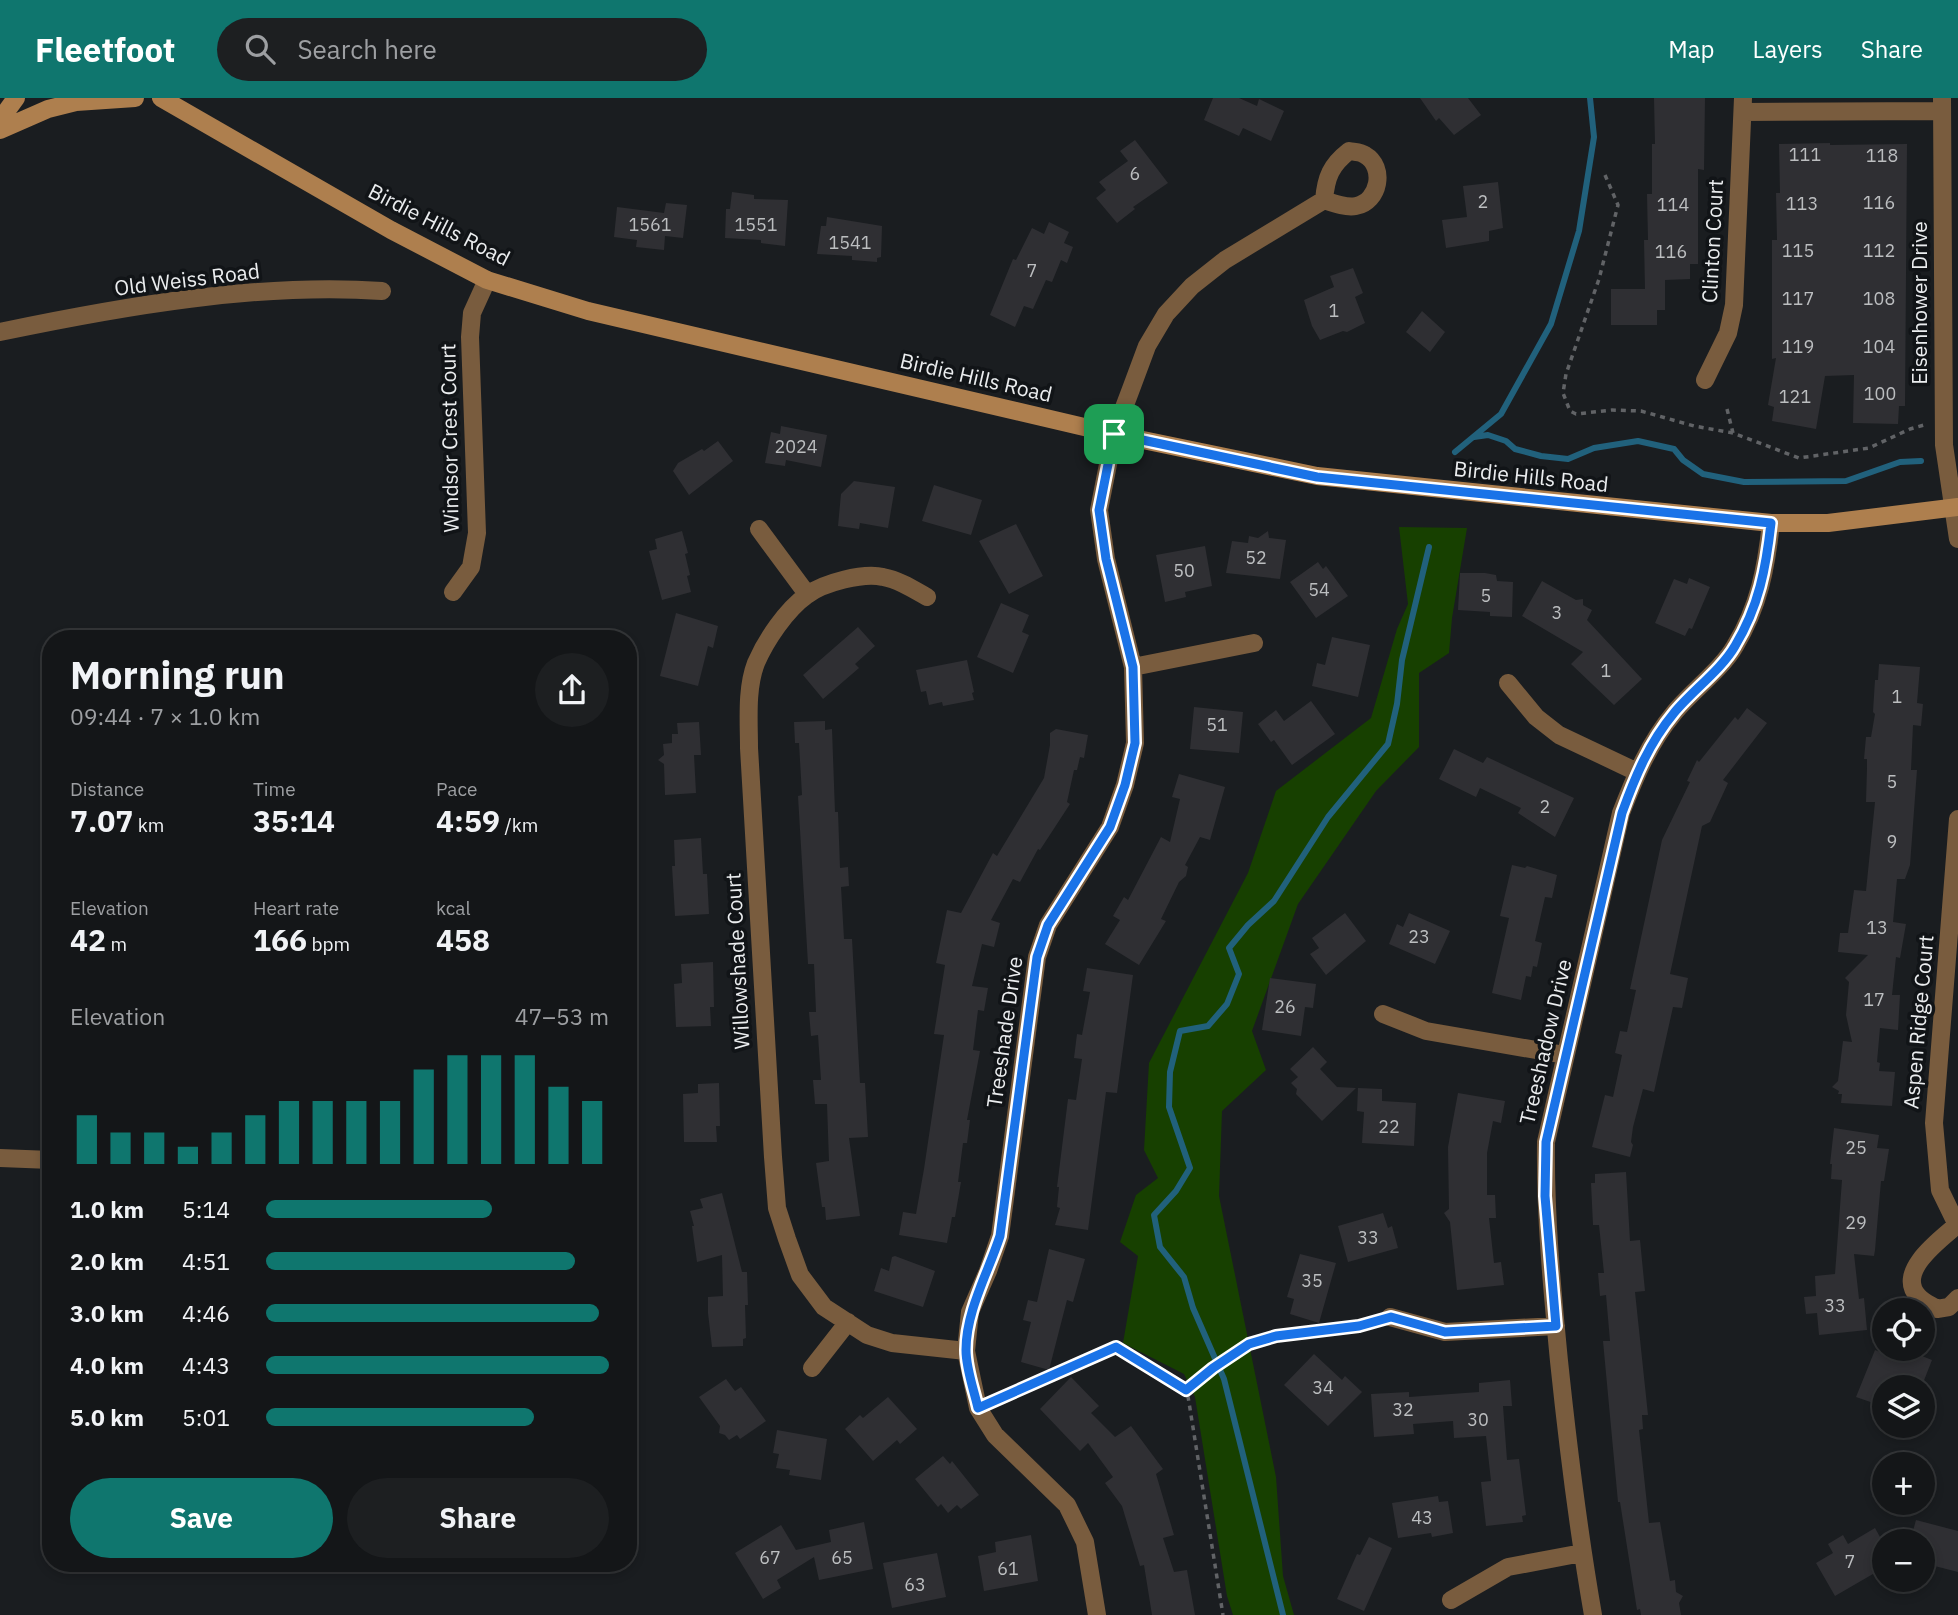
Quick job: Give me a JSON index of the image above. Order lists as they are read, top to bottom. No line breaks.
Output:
{"streets":{"main road":["Birdie Hills Road"],"street":["Clinton Court","Old Weiss Road","Eisenhower Drive","Windsor Crest Court","Willowshade Court","Aspen Ridge Court","Treeshade Drive","Treeshadow Drive"]},"crossings":[["Birdie Hills Road","Eisenhower Drive"],["Birdie Hills Road","Windsor Crest Court"],["Birdie Hills Road","Treeshade Drive"],["Birdie Hills Road","Treeshadow Drive"],["Willowshade Court","Treeshade Drive"]],"house_numbers":["111","118","6","2","116","113","114","1561","1551","1541","115","112","116","7","117","108","1","119","104","100","121","2024","52","50","54","5","3","1","1","51","5","2","9","13","23","17","26","22","25","29","33","35","33","34","32","30","43","67","65","7","61","63"],"page":{"header":"Fleetfoot","search":"Search here","nav":["Map","Layers","Share"],"heading":["Morning run","09:44 · 7 × 1.0 km"],"stats":[["Distance","7.07 km"],["Time","35:14"],["Pace","4:59 /km"],["Elevation","42 m"],["Heart rate","166 bpm"],["kcal","458"]],"chart":["Elevation","47–53 m"],"list":[{"name":"1.0 km","note":"5:14"},{"name":"2.0 km","note":"4:51"},{"name":"3.0 km","note":"4:46"},{"name":"4.0 km","note":"4:43"},{"name":"5.0 km","note":"5:01"}],"map_buttons":["+","−"],"buttons":["Save","Share"]}}
